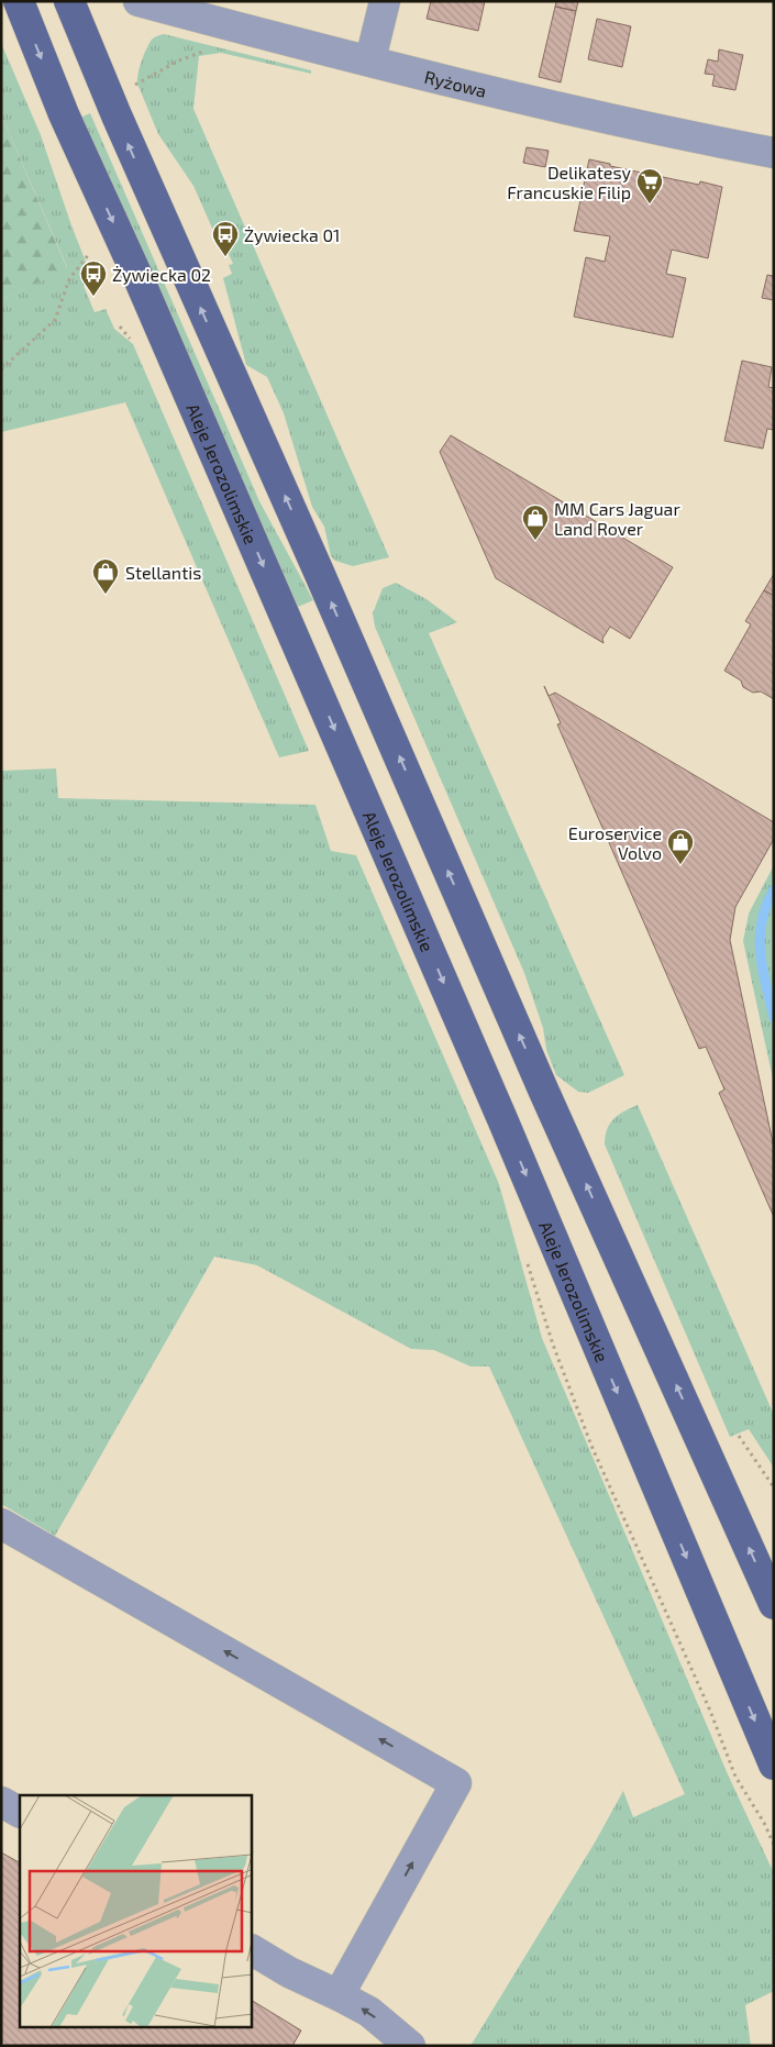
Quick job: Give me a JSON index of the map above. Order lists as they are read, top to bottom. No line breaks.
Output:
{"streets":{"main road":["Aleje Jerozolimskie"],"street":["Ryżowa"]},"places":{"supermarket":["Delikatesy Francuskie Filip"],"bus stop":["Żywiecka 01","Żywiecka 02"],"shop":["MM Cars Jaguar Land Rover","Stellantis","Euroservice Volvo"]}}
